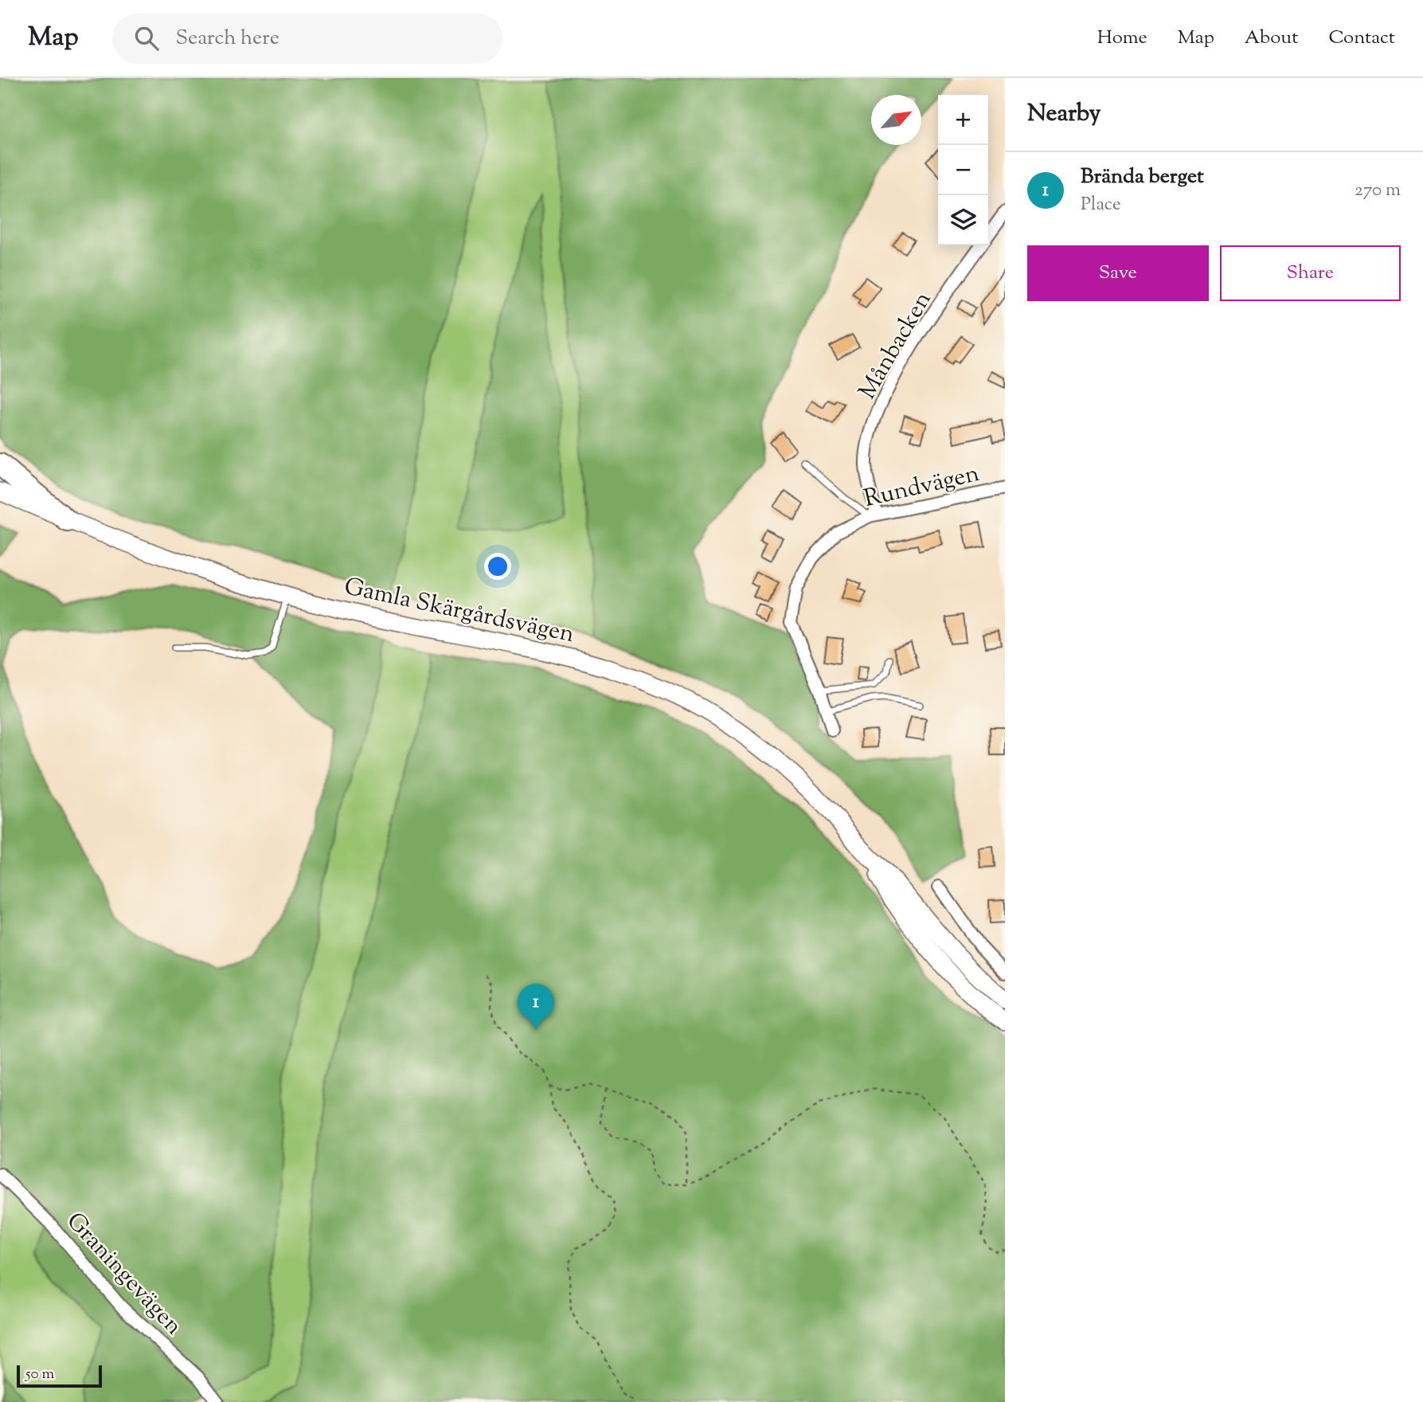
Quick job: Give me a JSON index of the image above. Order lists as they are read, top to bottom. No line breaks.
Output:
{"streets":{"main road":["Gamla Skärgårdsvägen"],"street":["Månbacken","Rundvägen","Graningevägen"]},"crossings":[["Månbacken","Rundvägen"]],"scale_bar":"50 m","north":"top right","page":{"header":"Map","search":"Search here","nav":["Home","Map","About","Contact"],"heading":"Nearby","map_buttons":["+","−"],"list":[{"mark":"1","name":"Brända berget","note":"Place","value":"270 m"}],"buttons":["Save","Share"],"pins":"1","scale":"50 m"}}
